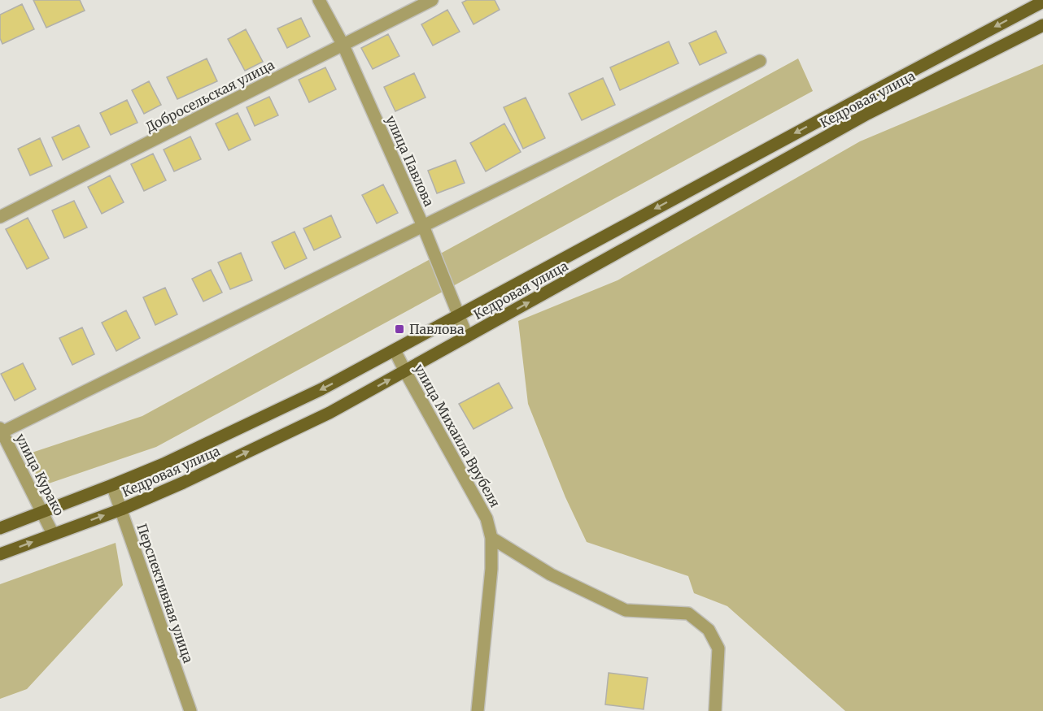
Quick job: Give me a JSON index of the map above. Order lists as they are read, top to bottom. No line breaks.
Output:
{"streets":{"main road":["Кедровая улица"],"street":["Добросельская улица","улица Павлова","улица Михаила Врубеля","улица Курако","Перспективная улица"]},"crossings":[["Добросельская улица","улица Павлова"],["Кедровая улица","улица Павлова"],["Кедровая улица","улица Михаила Врубеля"],["Кедровая улица","улица Курако"],["Кедровая улица","Перспективная улица"]],"places":{"transit":["Павлова"]}}
